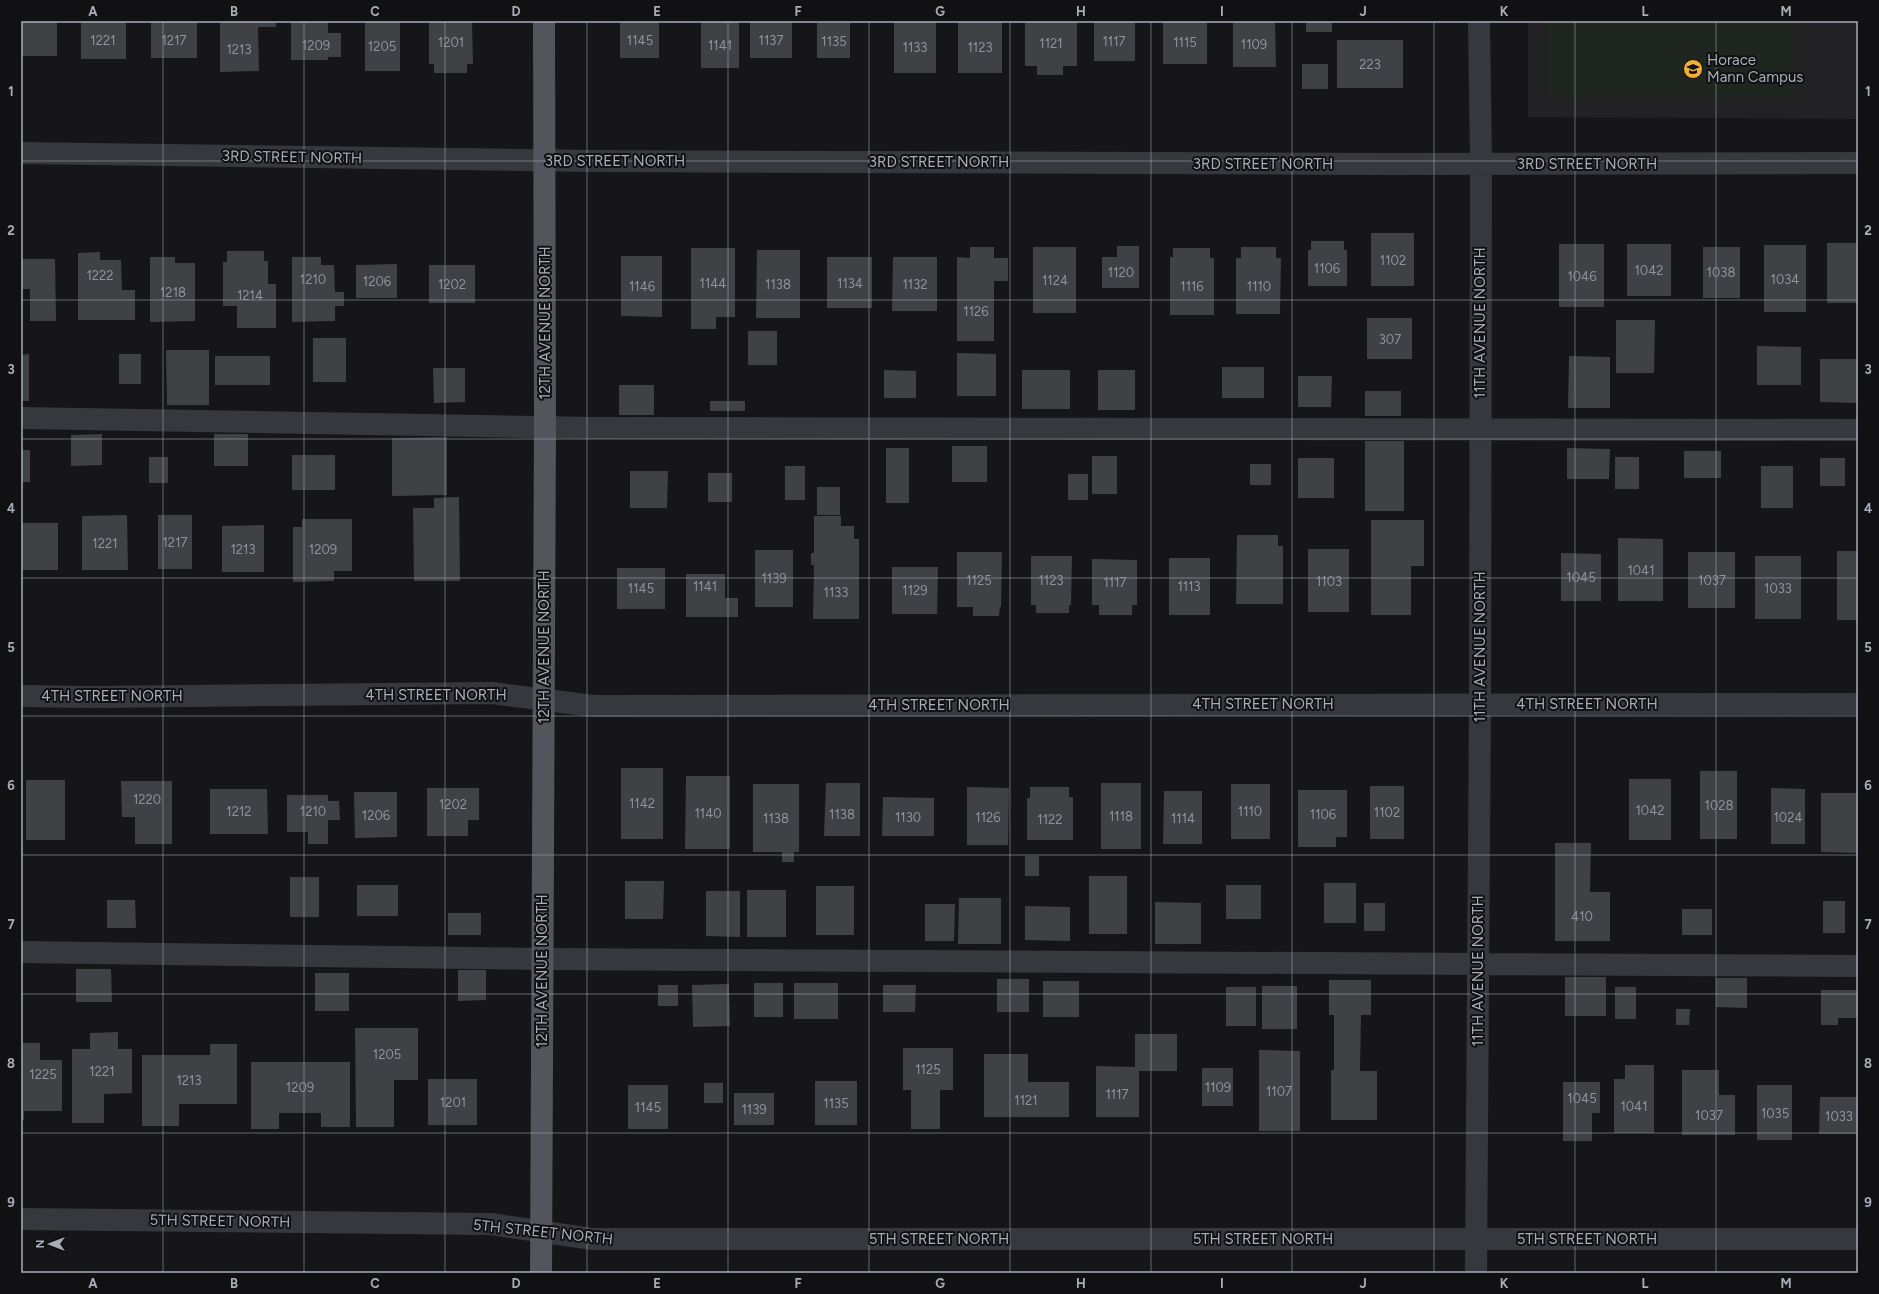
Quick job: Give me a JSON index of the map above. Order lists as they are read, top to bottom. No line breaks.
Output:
{"streets":{"main road":["12TH AVENUE NORTH"],"street":["3RD STREET NORTH","11TH AVENUE NORTH","4TH STREET NORTH","5TH STREET NORTH"]},"crossings":[["3RD STREET NORTH","12TH AVENUE NORTH"],["3RD STREET NORTH","11TH AVENUE NORTH"],["12TH AVENUE NORTH","4TH STREET NORTH"],["12TH AVENUE NORTH","5TH STREET NORTH"],["11TH AVENUE NORTH","4TH STREET NORTH"],["11TH AVENUE NORTH","5TH STREET NORTH"]],"places":{"school or university":["Horace Mann Campus"]},"house_numbers":["1221","1217","1145","1137","1135","1117","1201","1115","1121","1109","1209","1141","1205","1133","1123","1213","223","1102","1106","1042","1120","1038","1222","1046","1210","1034","1124","1206","1144","1134","1202","1138","1132","1146","1116","1110","1218","1214","1126","307","1217","1221","1213","1209","1041","1045","1139","1125","1123","1037","1103","1117","1141","1113","1145","1033","1129","1133","1220","1142","1202","1028","1042","1212","1210","1110","1102","1140","1138","1106","1206","1118","1130","1126","1024","1138","1114","1122","410","1205","1125","1221","1225","1213","1209","1109","1107","1117","1045","1121","1201","1135","1041","1145","1139","1035","1037","1033"],"north":"left","grid":{"columns":["A","B","C","D","E","F","G","H","I","J","K","L","M"],"rows":["1","2","3","4","5","6","7","8","9"]}}
